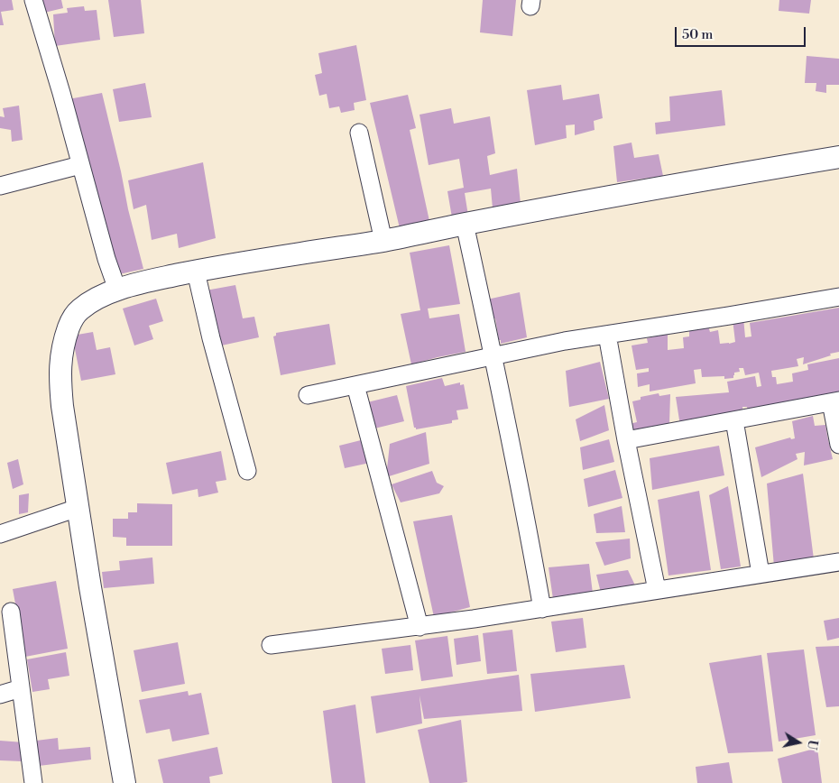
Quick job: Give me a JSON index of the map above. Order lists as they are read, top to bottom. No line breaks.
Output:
{"scale_bar":"50 m","north":"right"}
